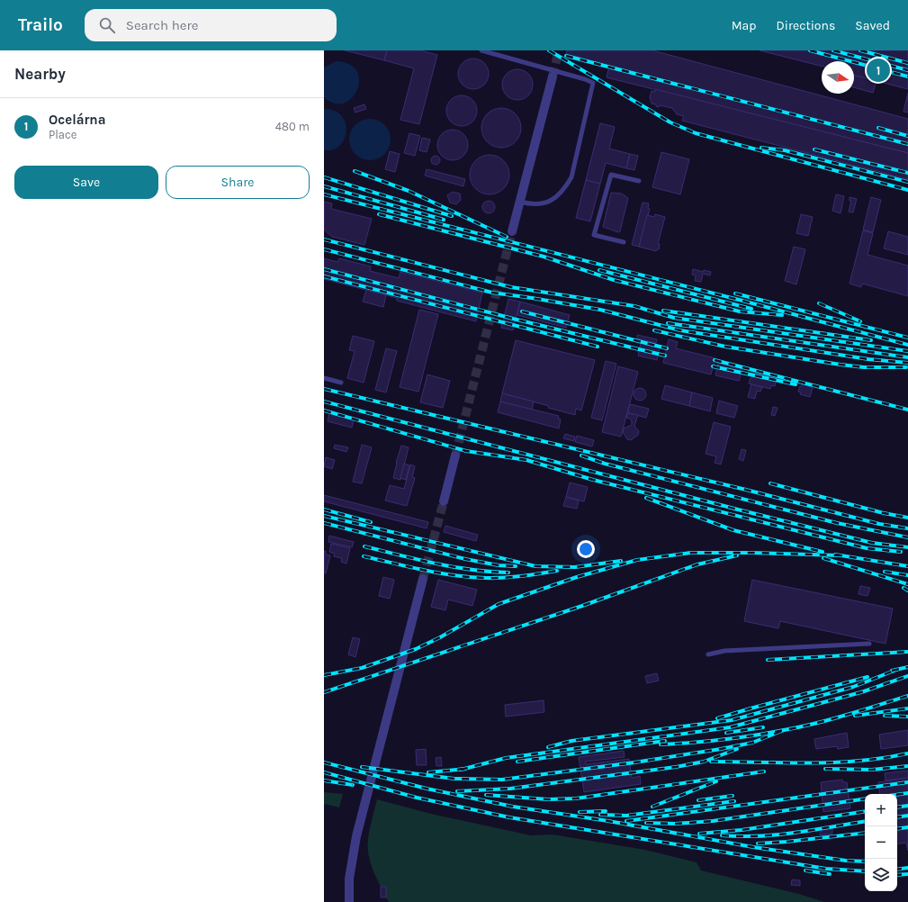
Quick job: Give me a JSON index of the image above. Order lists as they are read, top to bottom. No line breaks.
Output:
{"north":"right","page":{"header":"Trailo","search":"Search here","nav":["Map","Directions","Saved"],"heading":"Nearby","pins":"1","list":[{"mark":"1","name":"Ocelárna","note":"Place","value":"480 m"}],"buttons":["Save","Share"],"map_buttons":["+","−"]}}
